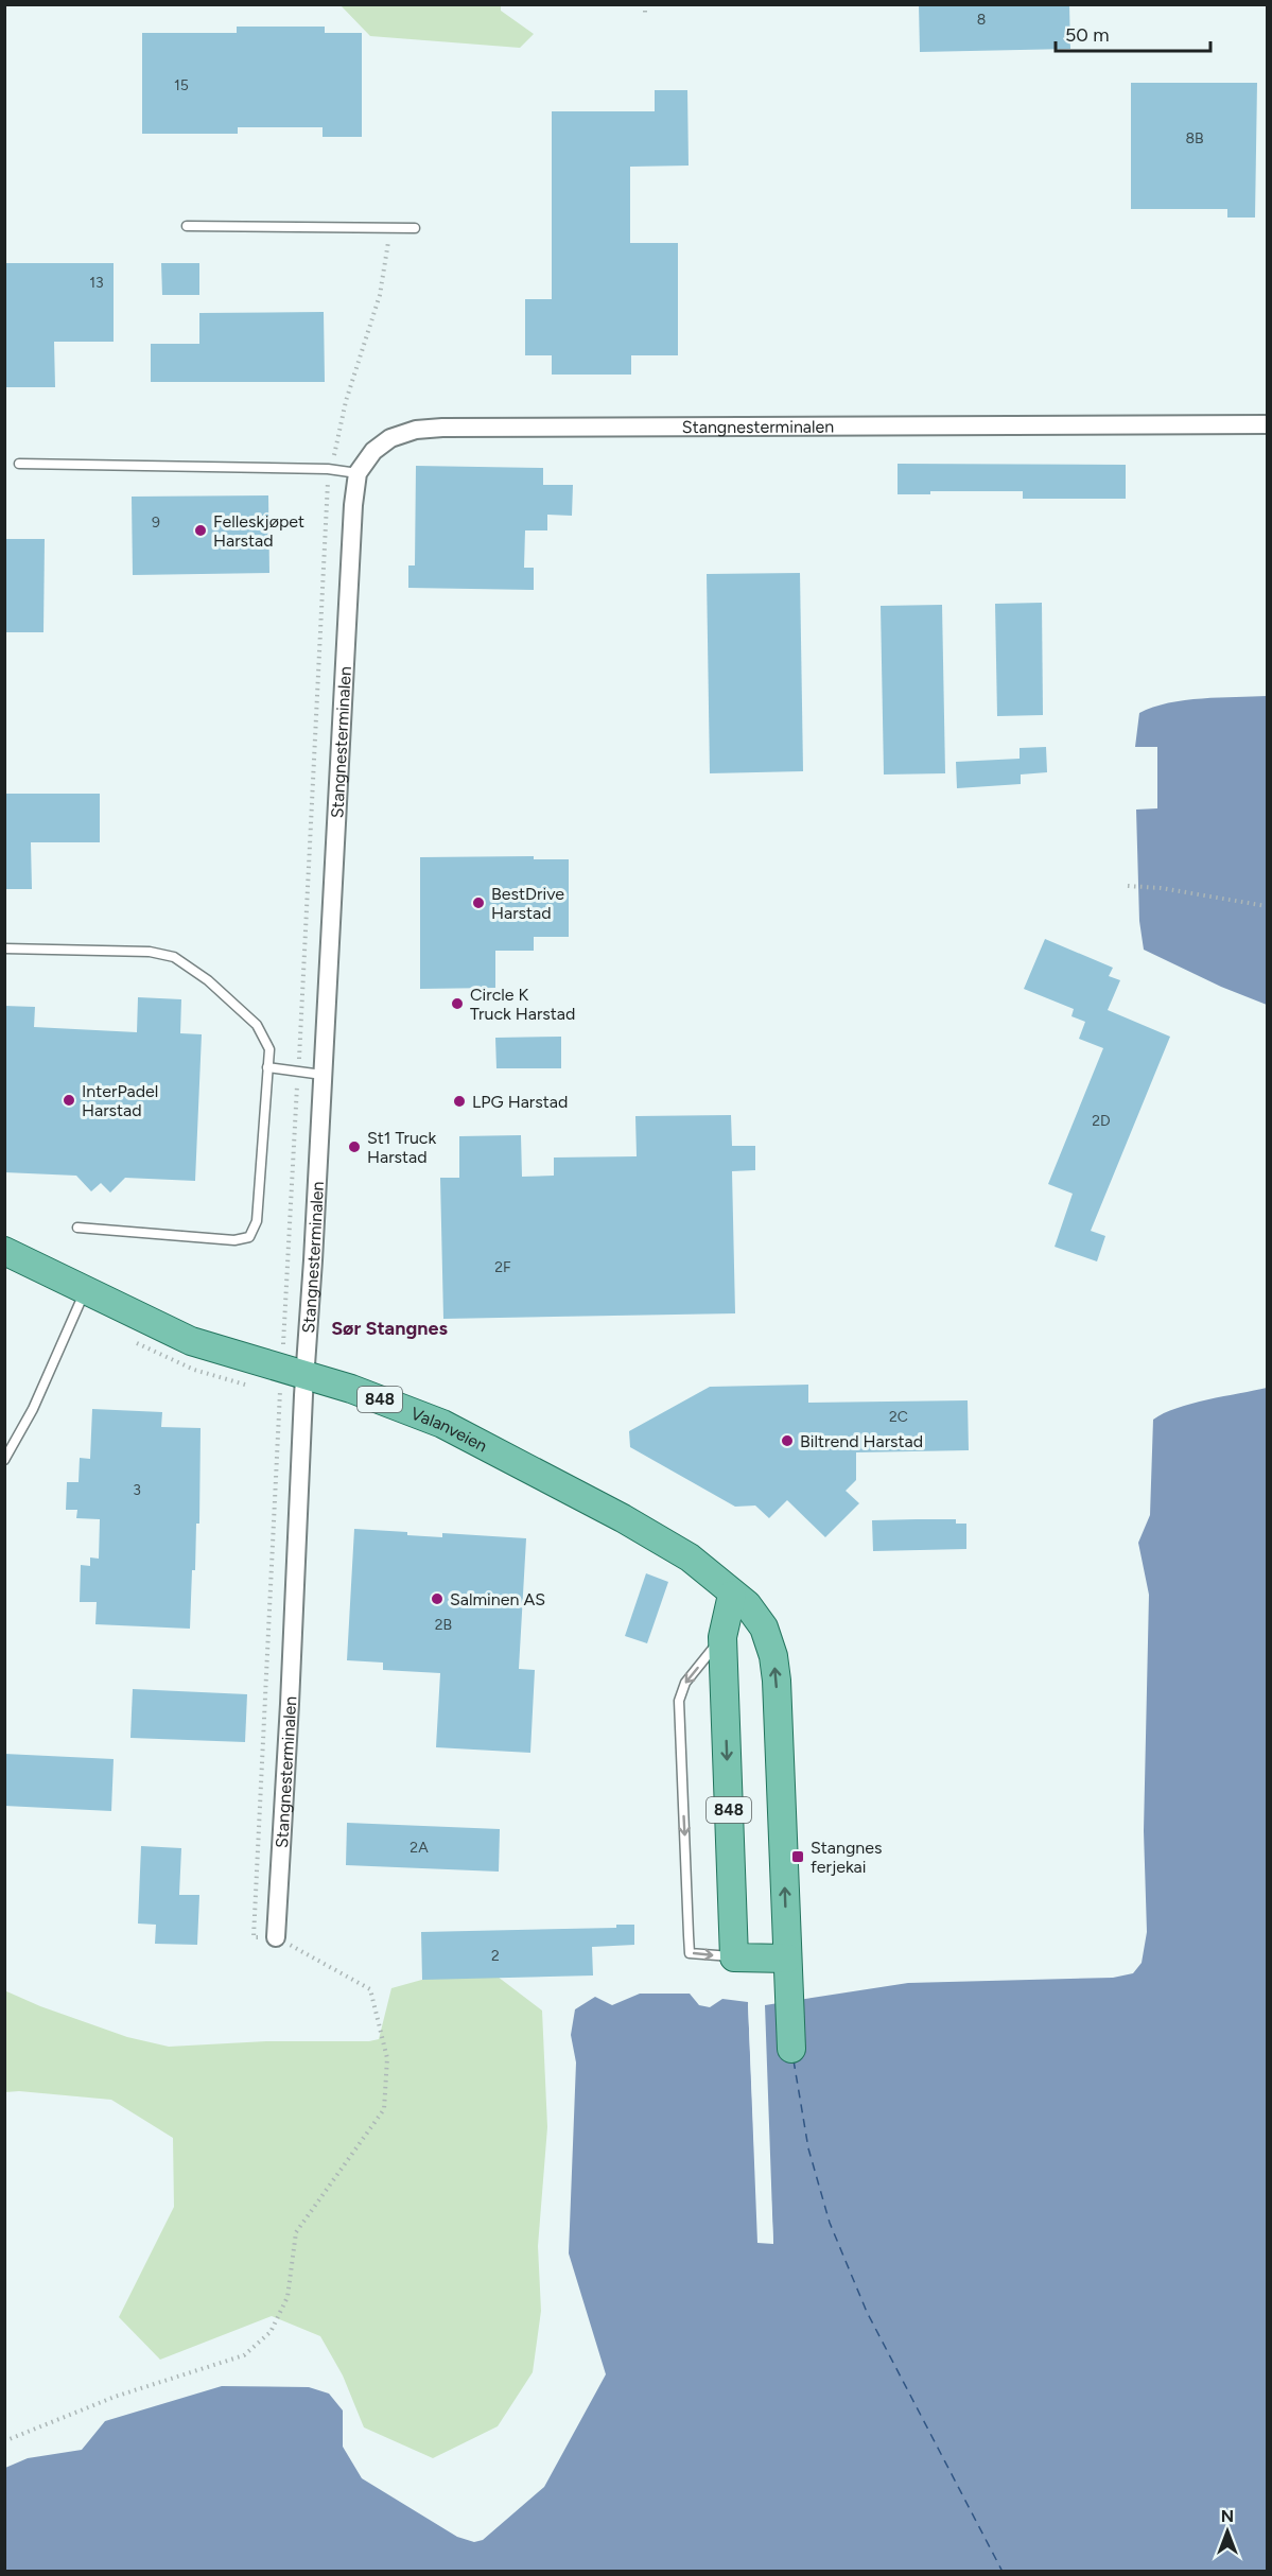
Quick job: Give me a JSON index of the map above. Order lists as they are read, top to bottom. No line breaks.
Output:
{"streets":{"main road":["848","Valanveien"],"street":["Stangnesterminalen"]},"crossings":[["Stangnesterminalen","Valanveien"],["848","Valanveien"]],"districts":["Sør Stangnes"],"places":{"other":["Felleskjøpet Harstad","BestDrive Harstad","Circle K Truck Harstad","InterPadel Harstad","LPG Harstad","St1 Truck Harstad","Biltrend Harstad","Salminen AS"],"transit":["Stangnes ferjekai"]},"house_numbers":["8","15","8B","13","9","2D","2F","2C","3","2B","2A","2"],"scale_bar":"50 m","north":"top"}
